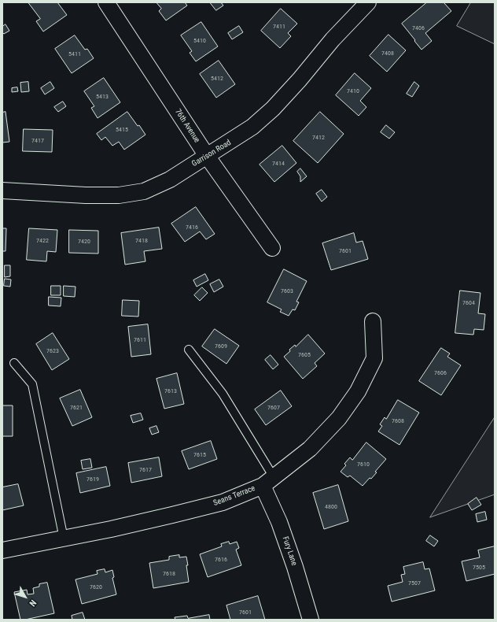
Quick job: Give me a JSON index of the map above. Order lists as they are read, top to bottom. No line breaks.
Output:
{"streets":{"street":["76th Avenue","Garrison Road","Seans Terrace","Fury Lane"]},"crossings":[["76th Avenue","Garrison Road"],["Seans Terrace","Fury Lane"]],"house_numbers":["7411","7406","5410","7408","5411","5412","7410","5413","5415","7412","7417","7414","7416","7422","7418","7420","7601","7603","7604","7611","7609","7623","7605","7606","7613","7621","7607","7608","7615","7610","7617","7619","4800","7616","7505","7618","7507","7620","7601"],"north":"bottom right"}
